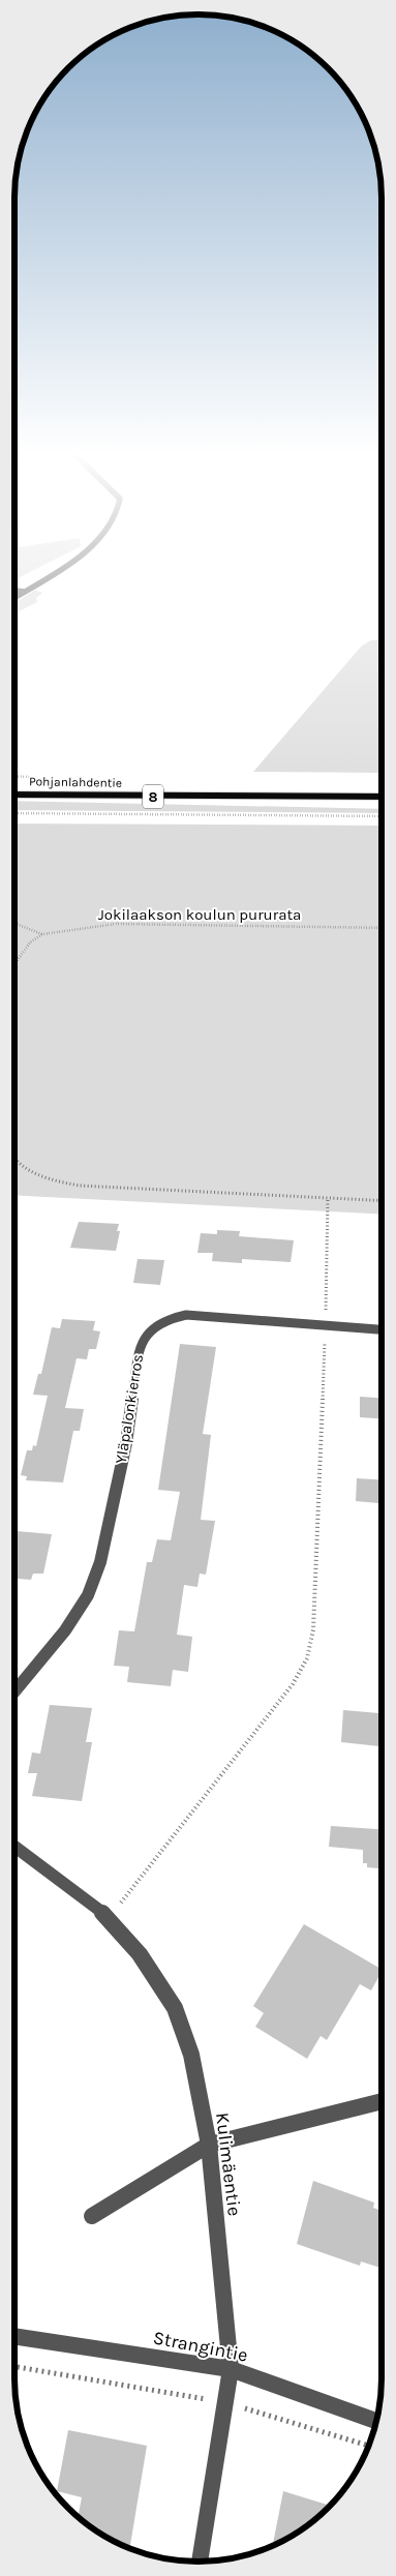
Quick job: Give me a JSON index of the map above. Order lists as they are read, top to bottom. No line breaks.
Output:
{"streets":{"highway":["Pohjanlahdentie","8"],"street":["Yläpalonkierros","Kulimäentie","Strangintie"],"path":["Jokilaakson koulun pururata"]},"crossings":[["Kulimäentie","Strangintie"]]}
